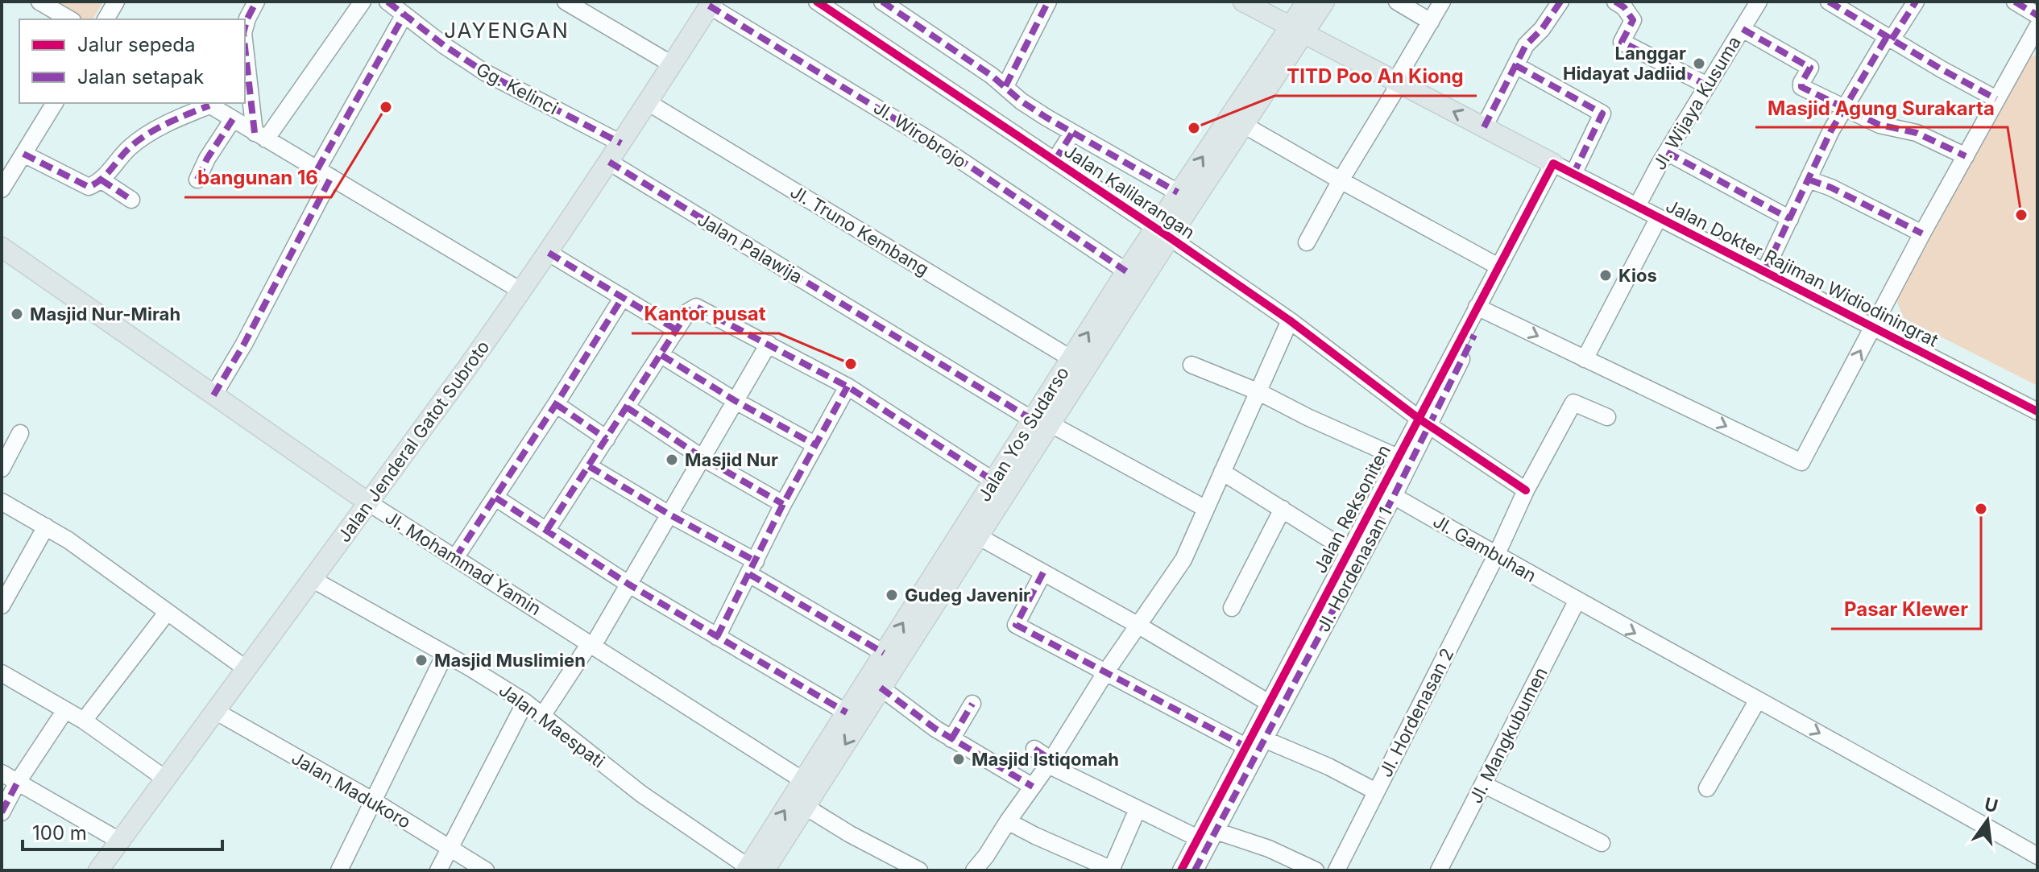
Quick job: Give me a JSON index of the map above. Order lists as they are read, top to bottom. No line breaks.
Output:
{"streets":{"main road":["Jalan Dokter Rajiman Widiodiningrat","Jalan Yos Sudarso","Jalan Jenderal Gatot Subroto","Jl. Mohammad Yamin"],"street":["Gg. Kelinci","Jl. Wijaya Kusuma","Jl. Wirobrojo","Jalan Kalilarangan","Jl. Truno Kembang","Jalan Palawija","Jalan Reksoniten","Jl. Gambuhan","Jl. Hordenasan 1","Jl. Hordenasan 2","Jalan Maespati","Jl. Mangkubumen","Jalan Madukoro"]},"crossings":[["Gg. Kelinci","Jalan Jenderal Gatot Subroto"],["Jl. Wijaya Kusuma","Jalan Dokter Rajiman Widiodiningrat"],["Jl. Wirobrojo","Jalan Yos Sudarso"],["Jl. Wirobrojo","Jalan Jenderal Gatot Subroto"],["Jalan Kalilarangan","Jalan Yos Sudarso"],["Jalan Kalilarangan","Jalan Reksoniten"],["Jalan Kalilarangan","Jl. Hordenasan 1"],["Jalan Kalilarangan","Jl. Hordenasan 2"],["Jl. Truno Kembang","Jalan Yos Sudarso"],["Jl. Truno Kembang","Jalan Jenderal Gatot Subroto"],["Jalan Palawija","Jalan Yos Sudarso"],["Jalan Palawija","Jalan Jenderal Gatot Subroto"],["Jalan Dokter Rajiman Widiodiningrat","Jalan Yos Sudarso"],["Jalan Dokter Rajiman Widiodiningrat","Jalan Reksoniten"],["Jalan Yos Sudarso","Jl. Mohammad Yamin"],["Jalan Yos Sudarso","Jalan Maespati"],["Jalan Jenderal Gatot Subroto","Jl. Mohammad Yamin"],["Jalan Jenderal Gatot Subroto","Jalan Maespati"],["Jalan Jenderal Gatot Subroto","Jalan Madukoro"],["Jalan Reksoniten","Jl. Hordenasan 1"],["Jl. Gambuhan","Jl. Hordenasan 1"],["Jl. Gambuhan","Jl. Hordenasan 2"],["Jl. Gambuhan","Jl. Mangkubumen"]],"one_way":["Jl. Gambuhan"],"districts":["JAYENGAN"],"places":["Langgar Hidayat Jadiid","bangunan 16","TITD Poo An Kiong","Masjid Agung Surakarta","Kios","Masjid Nur-Mirah","Kantor pusat","Masjid Nur","Pasar Klewer","Gudeg Javenir","Masjid Muslimien","Masjid Istiqomah"],"legend":["Jalur sepeda","Jalan setapak"],"scale_bar":"100 m","north":"top"}
